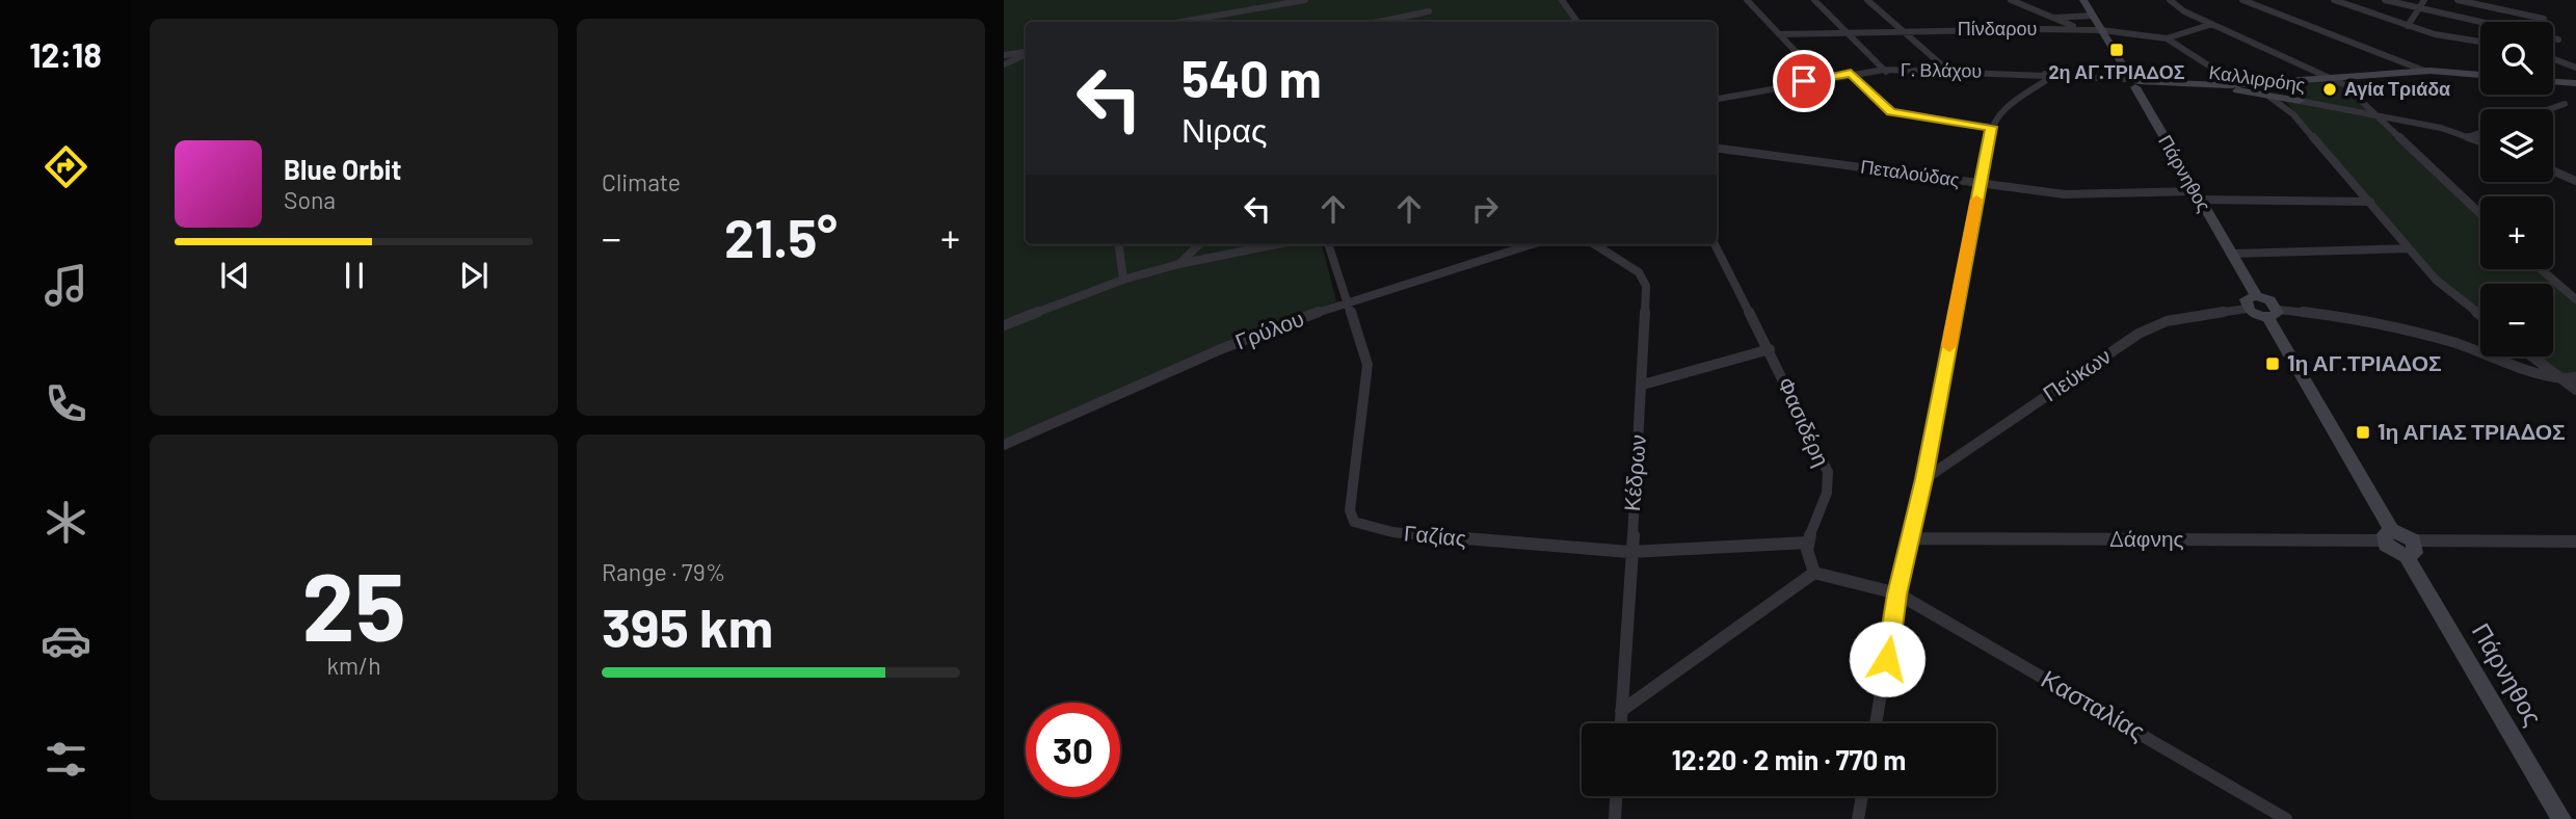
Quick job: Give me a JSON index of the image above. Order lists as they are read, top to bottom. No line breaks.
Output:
{"streets":{"street":["Πίνδαρου","Γ. Βλάχου","Καλλιρρόης","Πεταλούδας","Πάρνηθος","Γρύλου","Πεύκων","Φασιδέρη","Κέδρων","Γαζίας","Δάφνης","Κασταλίας"]},"crossings":[["Πίνδαρου","Πάρνηθος"],["Γ. Βλάχου","Καλλιρρόης"],["Γ. Βλάχου","Πάρνηθος"],["Καλλιρρόης","Πάρνηθος"],["Πεταλούδας","Πάρνηθος"],["Γρύλου","Γαζίας"],["Φασιδέρη","Γαζίας"],["Κέδρων","Γαζίας"]],"places":{"transit":["2η ΑΓ.ΤΡΙΑΔΟΣ","1η ΑΓ.ΤΡΙΑΔΟΣ","1η ΑΓΙΑΣ ΤΡΙΑΔΟΣ"],"other":["Αγία Τριάδα"]},"page":{"tabs":"12:18","tile":["Climate",["25","km/h"],["Range · 79%","395 km"]],"map_buttons":["+","−"],"turn":["540 m","Νιρας"],"song":["Blue Orbit","Sona"],"heat":["−","21.5°","+"],"limit":"30","trip":"12:20 · 2 min · 770 m"}}
